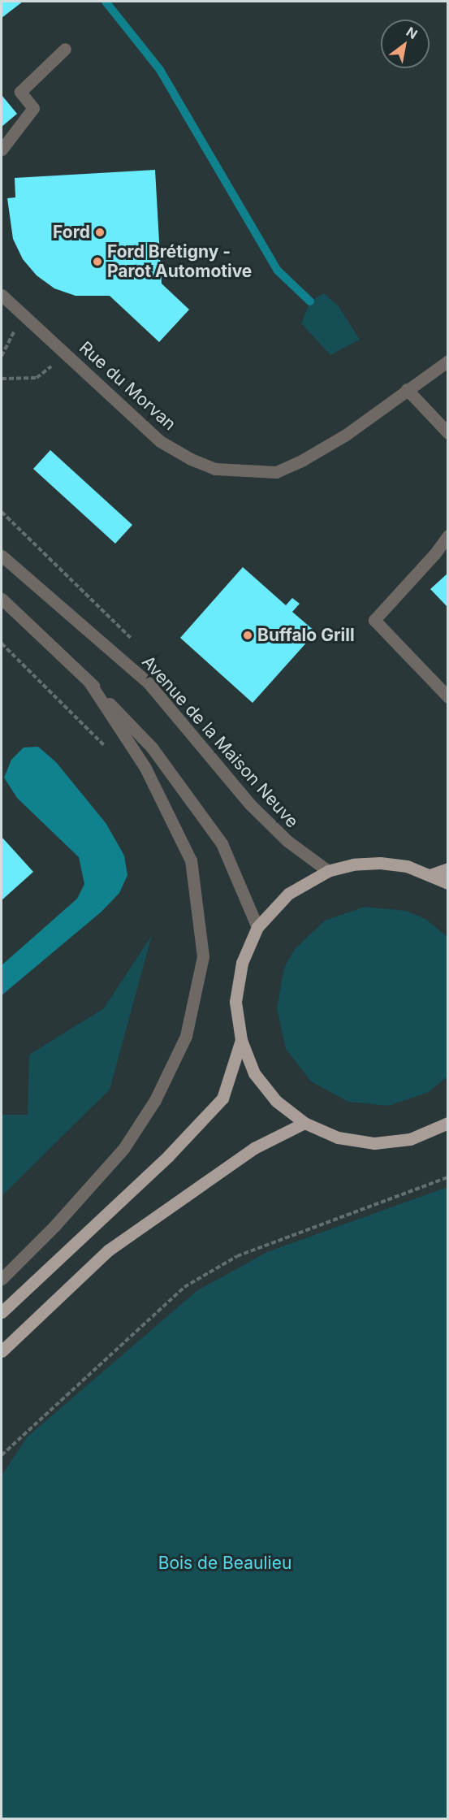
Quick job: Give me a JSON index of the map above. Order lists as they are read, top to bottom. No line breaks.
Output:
{"streets":{"street":["Rue du Morvan","Avenue de la Maison Neuve"]},"parks":["Bois de Beaulieu"],"places":["Ford","Ford Brétigny - Parot Automotive","Buffalo Grill"],"north":"top right"}
